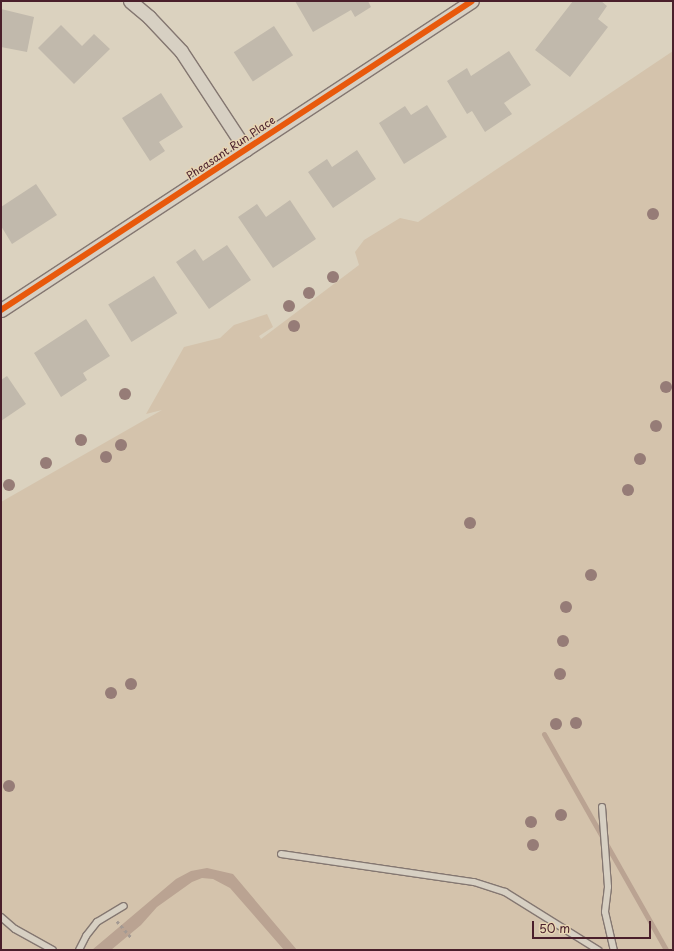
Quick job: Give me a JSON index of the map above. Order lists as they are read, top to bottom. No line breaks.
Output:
{"streets":{"street":["Pheasant Run Place"]},"scale_bar":"50 m"}
